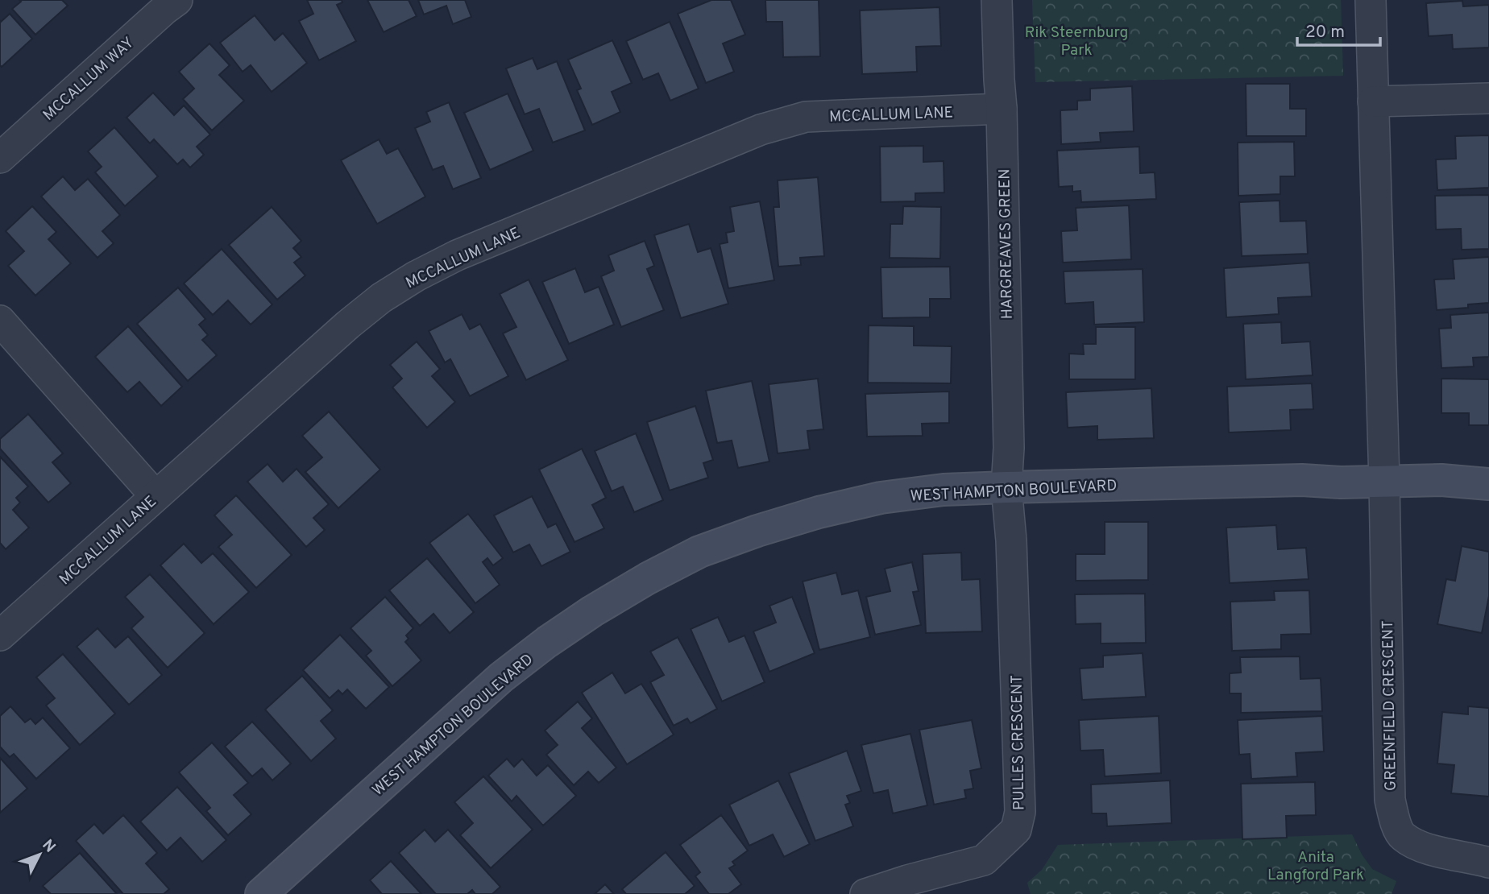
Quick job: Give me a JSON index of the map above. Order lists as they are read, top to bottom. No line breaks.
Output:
{"streets":{"street":["MCCALLUM WAY","MCCALLUM LANE","HARGREAVES GREEN","WEST HAMPTON BOULEVARD","GREENFIELD CRESCENT","PULLES CRESCENT"]},"crossings":[["MCCALLUM LANE","HARGREAVES GREEN"],["HARGREAVES GREEN","WEST HAMPTON BOULEVARD"],["HARGREAVES GREEN","PULLES CRESCENT"],["WEST HAMPTON BOULEVARD","GREENFIELD CRESCENT"],["WEST HAMPTON BOULEVARD","PULLES CRESCENT"]],"parks":["Rik Steernburg Park","Anita Langford Park"],"scale_bar":"20 m","north":"top right"}
